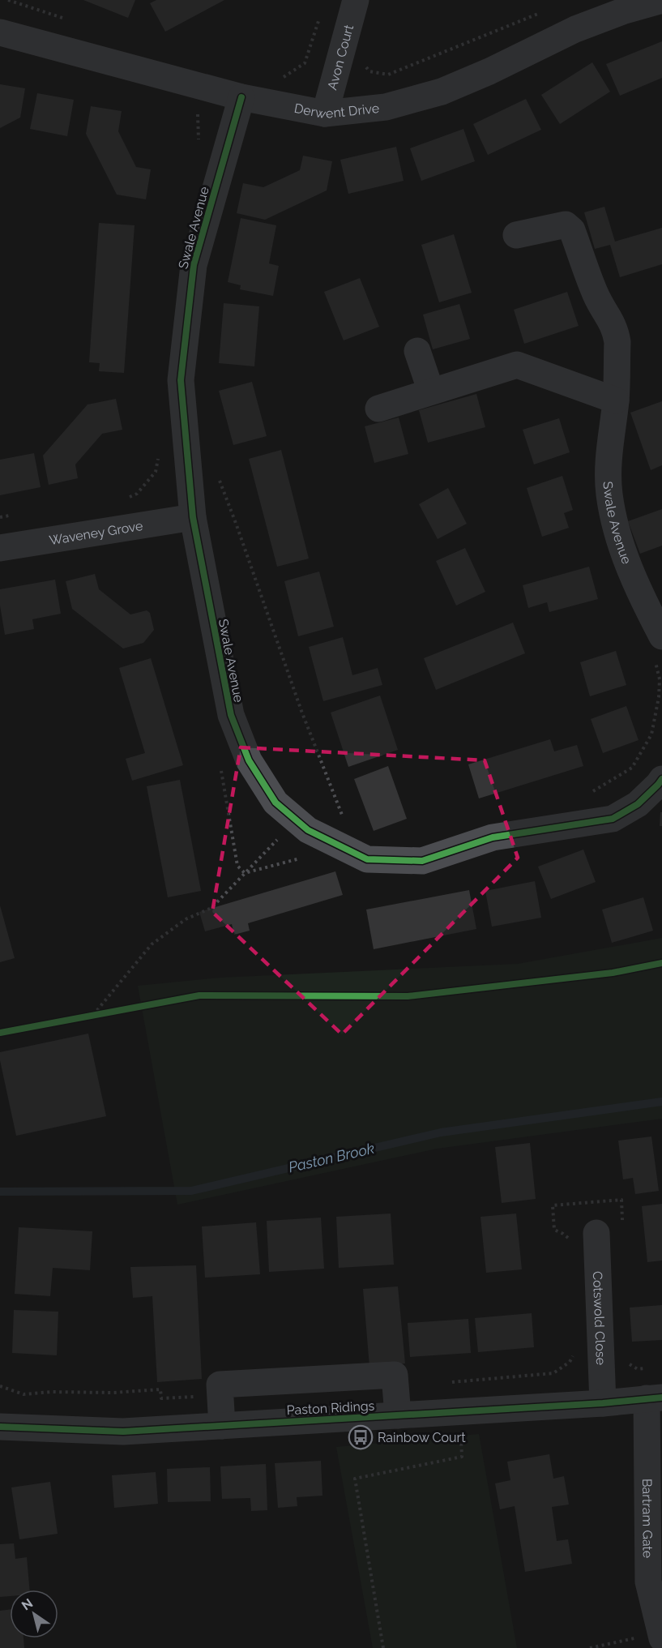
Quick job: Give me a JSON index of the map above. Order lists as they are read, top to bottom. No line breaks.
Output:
{"streets":{"street":["Avon Court","Derwent Drive","Swale Avenue","Waveney Grove","Cotswold Close","Paston Ridings","Bartram Gate"]},"crossings":[["Avon Court","Derwent Drive"],["Derwent Drive","Swale Avenue"],["Swale Avenue","Waveney Grove"],["Cotswold Close","Paston Ridings"],["Paston Ridings","Bartram Gate"]],"water":["Paston Brook"],"places":{"bus stop":["Rainbow Court"]},"north":"top left"}
